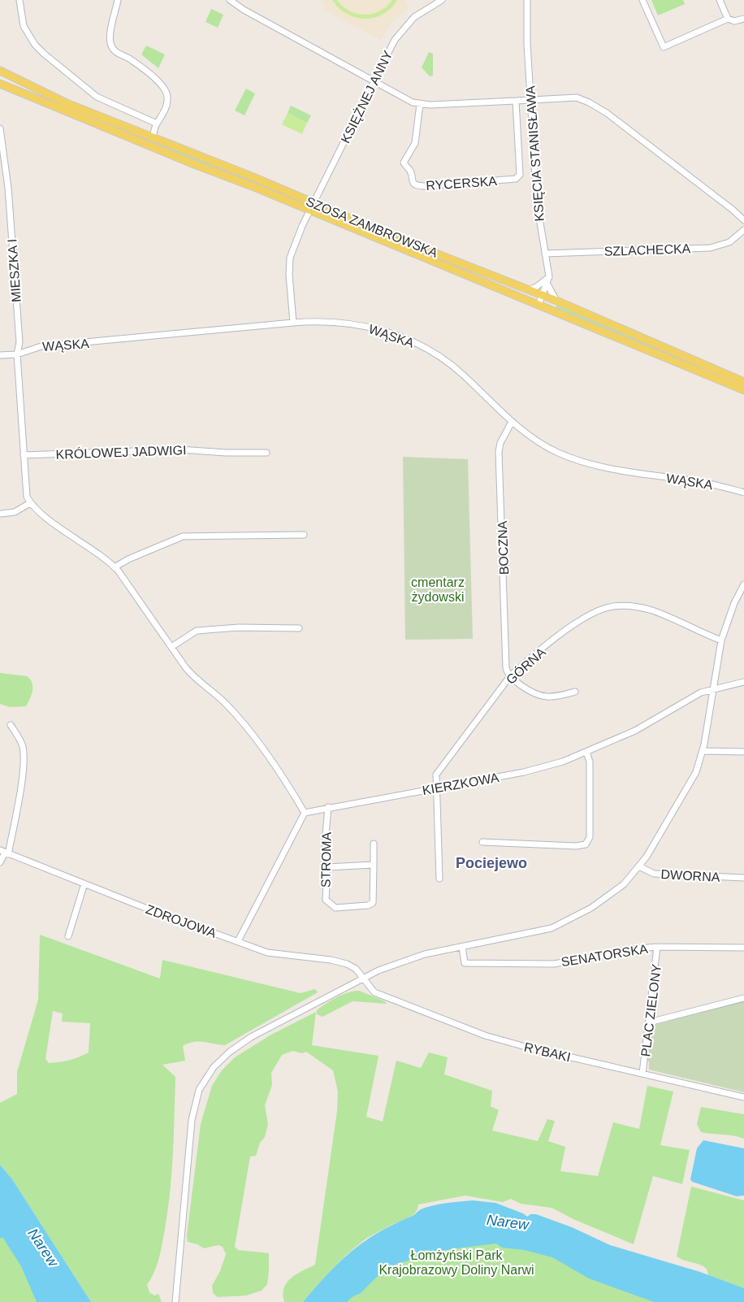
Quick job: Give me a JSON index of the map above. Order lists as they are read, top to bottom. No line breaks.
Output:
{"streets":{"main road":["SZOSA ZAMBROWSKA"],"street":["KSIĘŻNEJ ANNY","KSIĘCIA STANISŁAWA","RYCERSKA","SZLACHECKA","MIESZKA I","WĄSKA","KRÓLOWEJ JADWIGI","BOCZNA","GÓRNA","KIERZKOWA","STROMA","DWORNA","ZDROJOWA","SENATORSKA","PLAC ZIELONY","RYBAKI"]},"crossings":[["KSIĘŻNEJ ANNY","SZOSA ZAMBROWSKA"],["KSIĘŻNEJ ANNY","WĄSKA"],["KSIĘCIA STANISŁAWA","SZOSA ZAMBROWSKA"],["KSIĘCIA STANISŁAWA","SZLACHECKA"],["MIESZKA I","WĄSKA"],["MIESZKA I","KRÓLOWEJ JADWIGI"],["WĄSKA","BOCZNA"],["BOCZNA","GÓRNA"],["GÓRNA","KIERZKOWA"],["KIERZKOWA","STROMA"],["ZDROJOWA","RYBAKI"],["SENATORSKA","PLAC ZIELONY"],["PLAC ZIELONY","RYBAKI"]],"districts":["Pociejewo"],"water":["Narew"],"parks":["cmentarz żydowski","Łomżyński Park Krajobrazowy Doliny Narwi"]}
